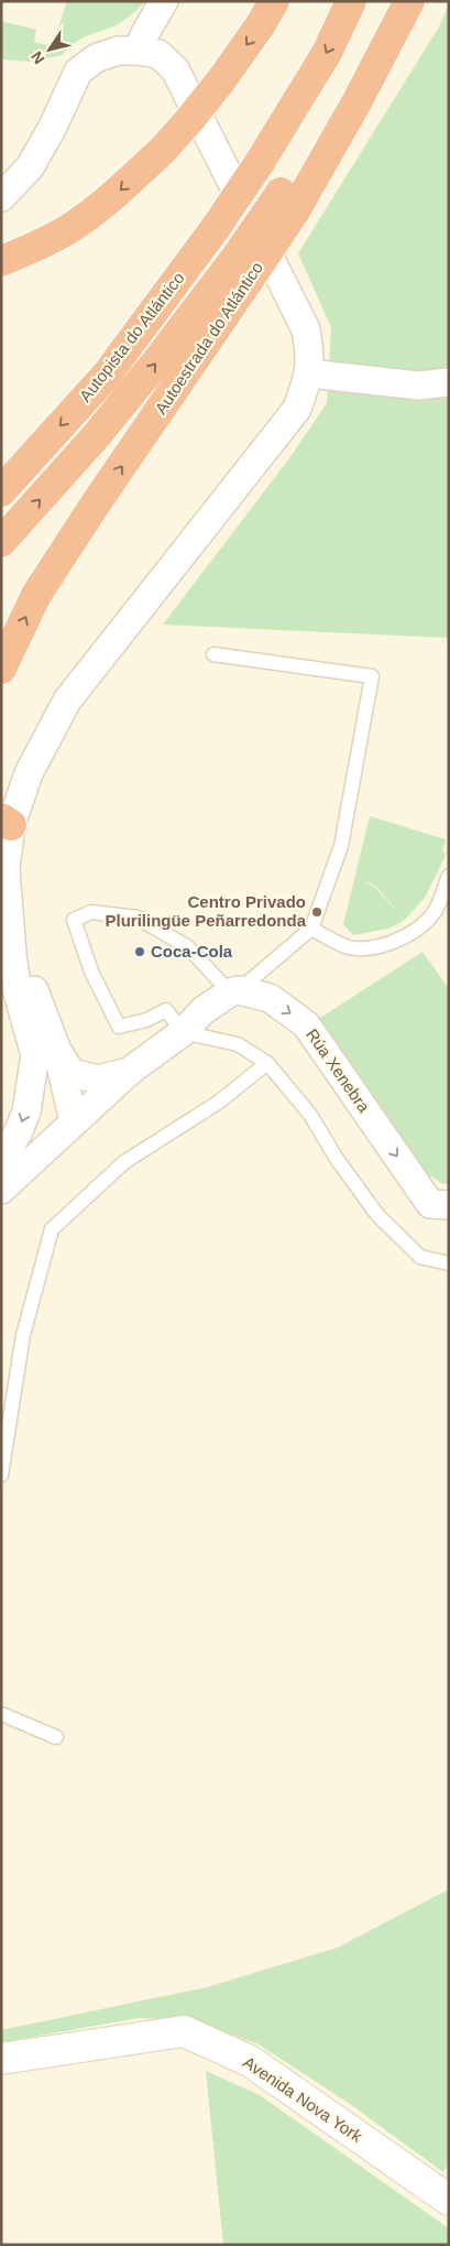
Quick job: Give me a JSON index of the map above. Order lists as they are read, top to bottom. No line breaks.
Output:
{"streets":{"highway":["Autopista do Atlántico","Autoestrada do Atlántico"],"main road":["Avenida Nova York"],"street":["Rúa Xenebra"]},"one_way":["Rúa Xenebra"],"places":["Centro Privado Plurilingüe Peñarredonda","Coca-Cola"],"north":"bottom left"}
